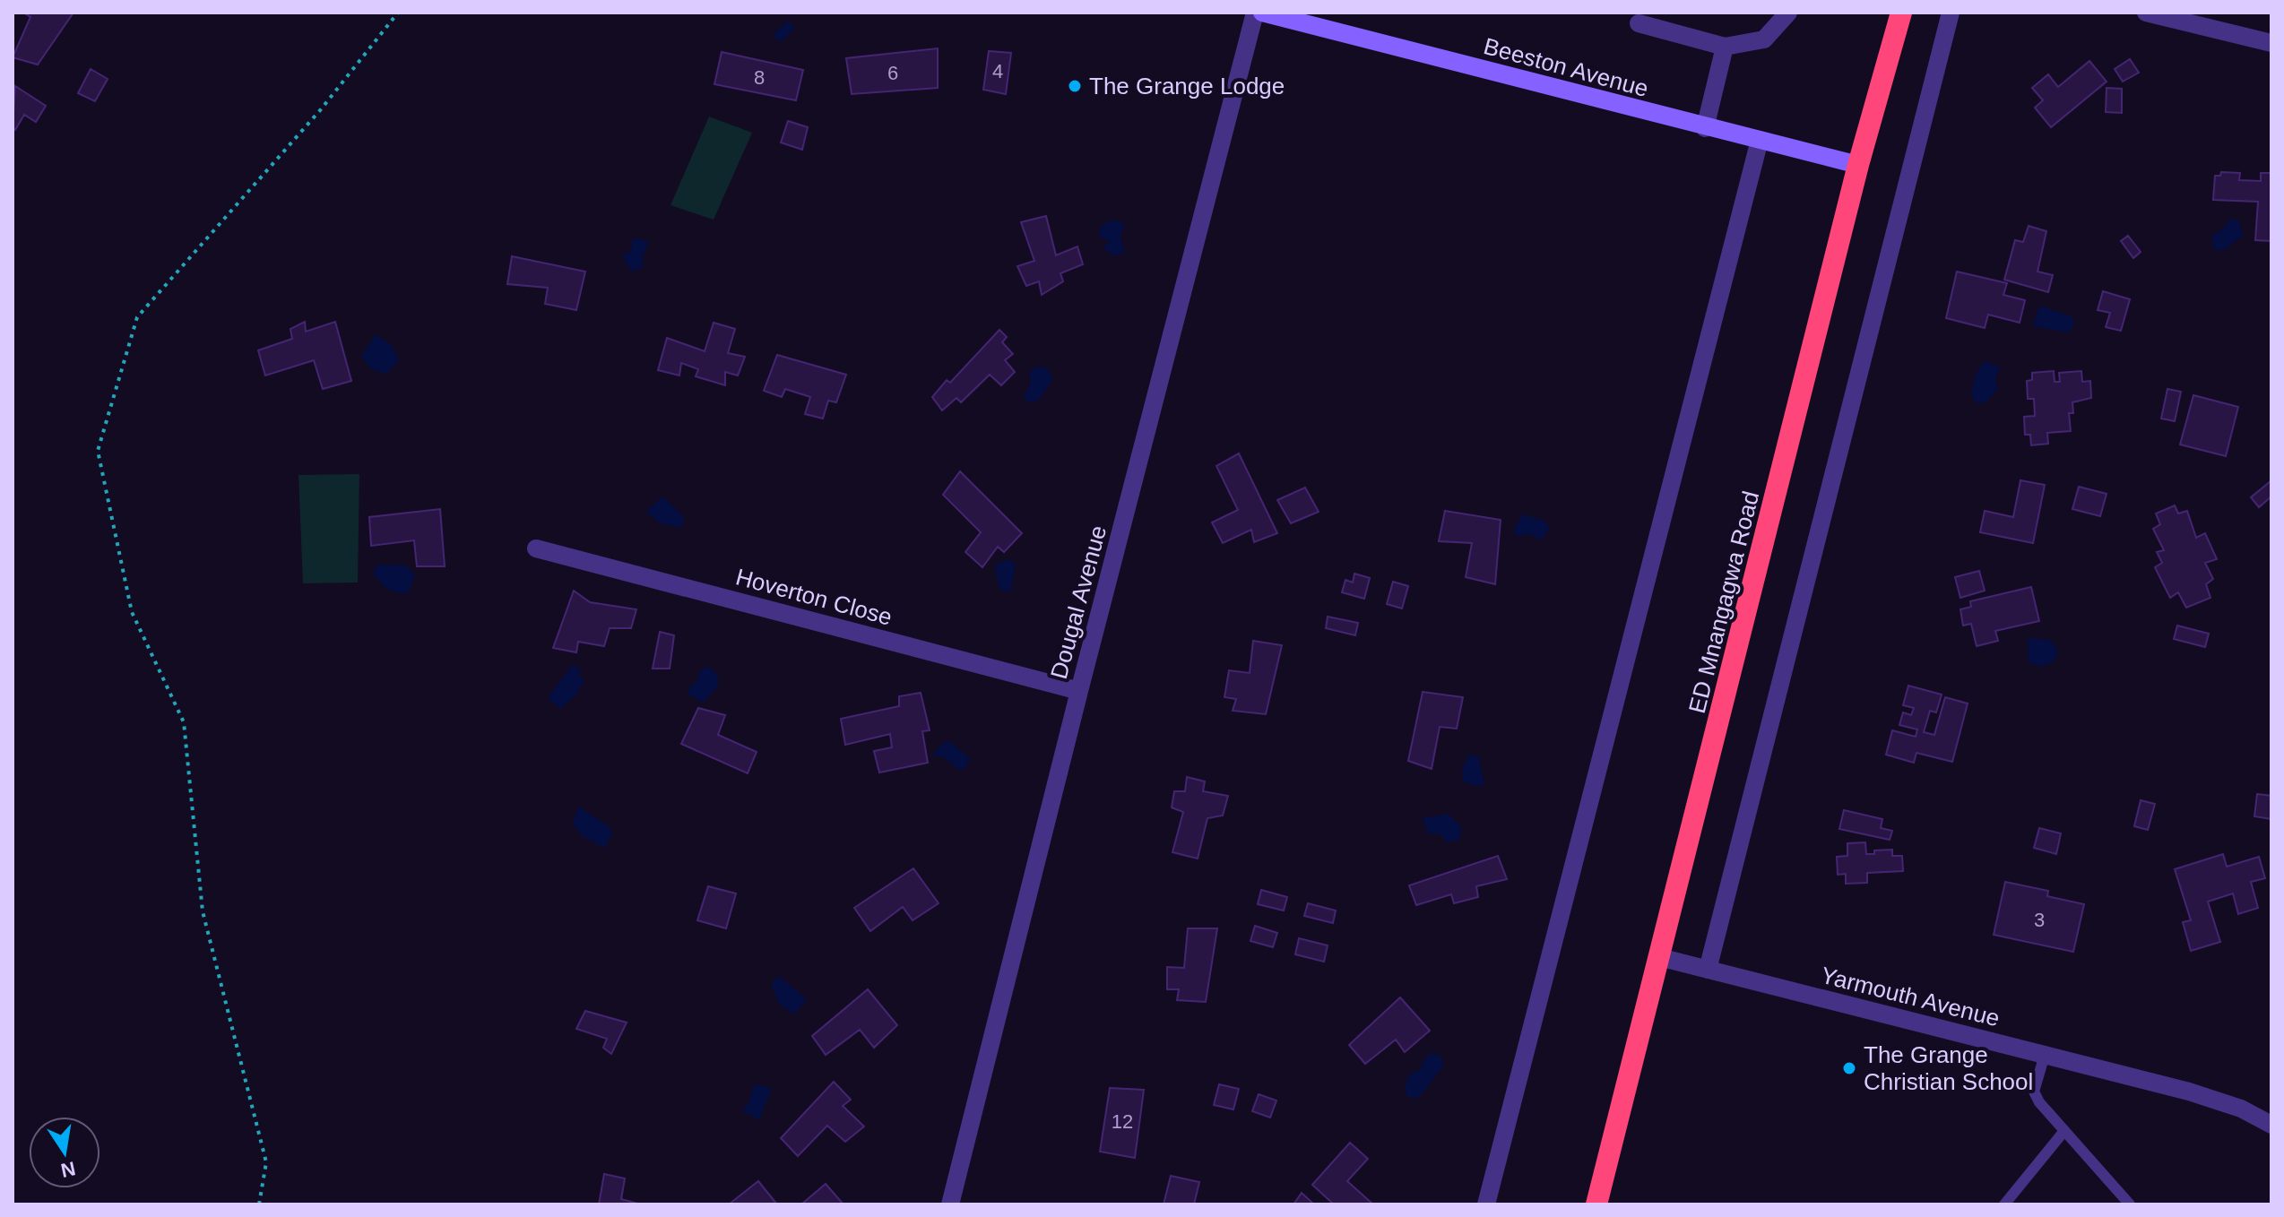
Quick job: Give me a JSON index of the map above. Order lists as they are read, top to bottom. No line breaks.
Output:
{"streets":{"highway":["ED Mnangagwa Road"],"street":["Beeston Avenue","Hoverton Close","Dougal Avenue","Yarmouth Avenue"]},"crossings":[["Beeston Avenue","ED Mnangagwa Road"],["Hoverton Close","Dougal Avenue"],["ED Mnangagwa Road","Yarmouth Avenue"]],"places":["The Grange Lodge","The Grange Christian School"],"house_numbers":["4","6","8","3","12"],"north":"bottom"}
